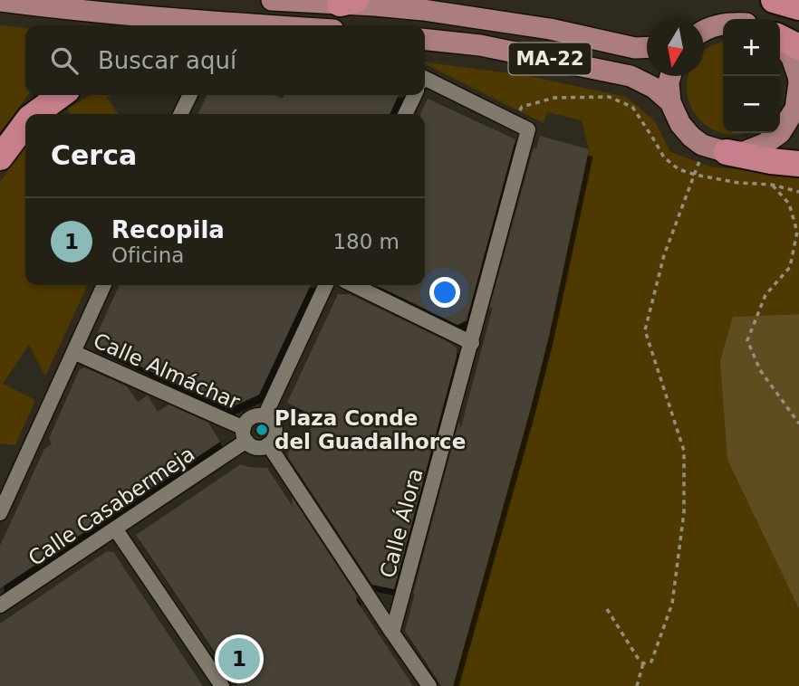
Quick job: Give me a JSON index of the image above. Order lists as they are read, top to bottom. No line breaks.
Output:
{"streets":{"main road":["MA-22"],"street":["Calle Almáchar","Calle Casabermeja","Calle Álora"]},"crossings":[["Calle Almáchar","Calle Casabermeja"]],"places":["Plaza Conde del Guadalhorce"],"north":"bottom","page":{"map_buttons":["+","−"],"search":"Buscar aquí","heading":"Cerca","list":[{"mark":"1","name":"Recopila","note":"Oficina","value":"180 m"}],"pins":"1"}}
